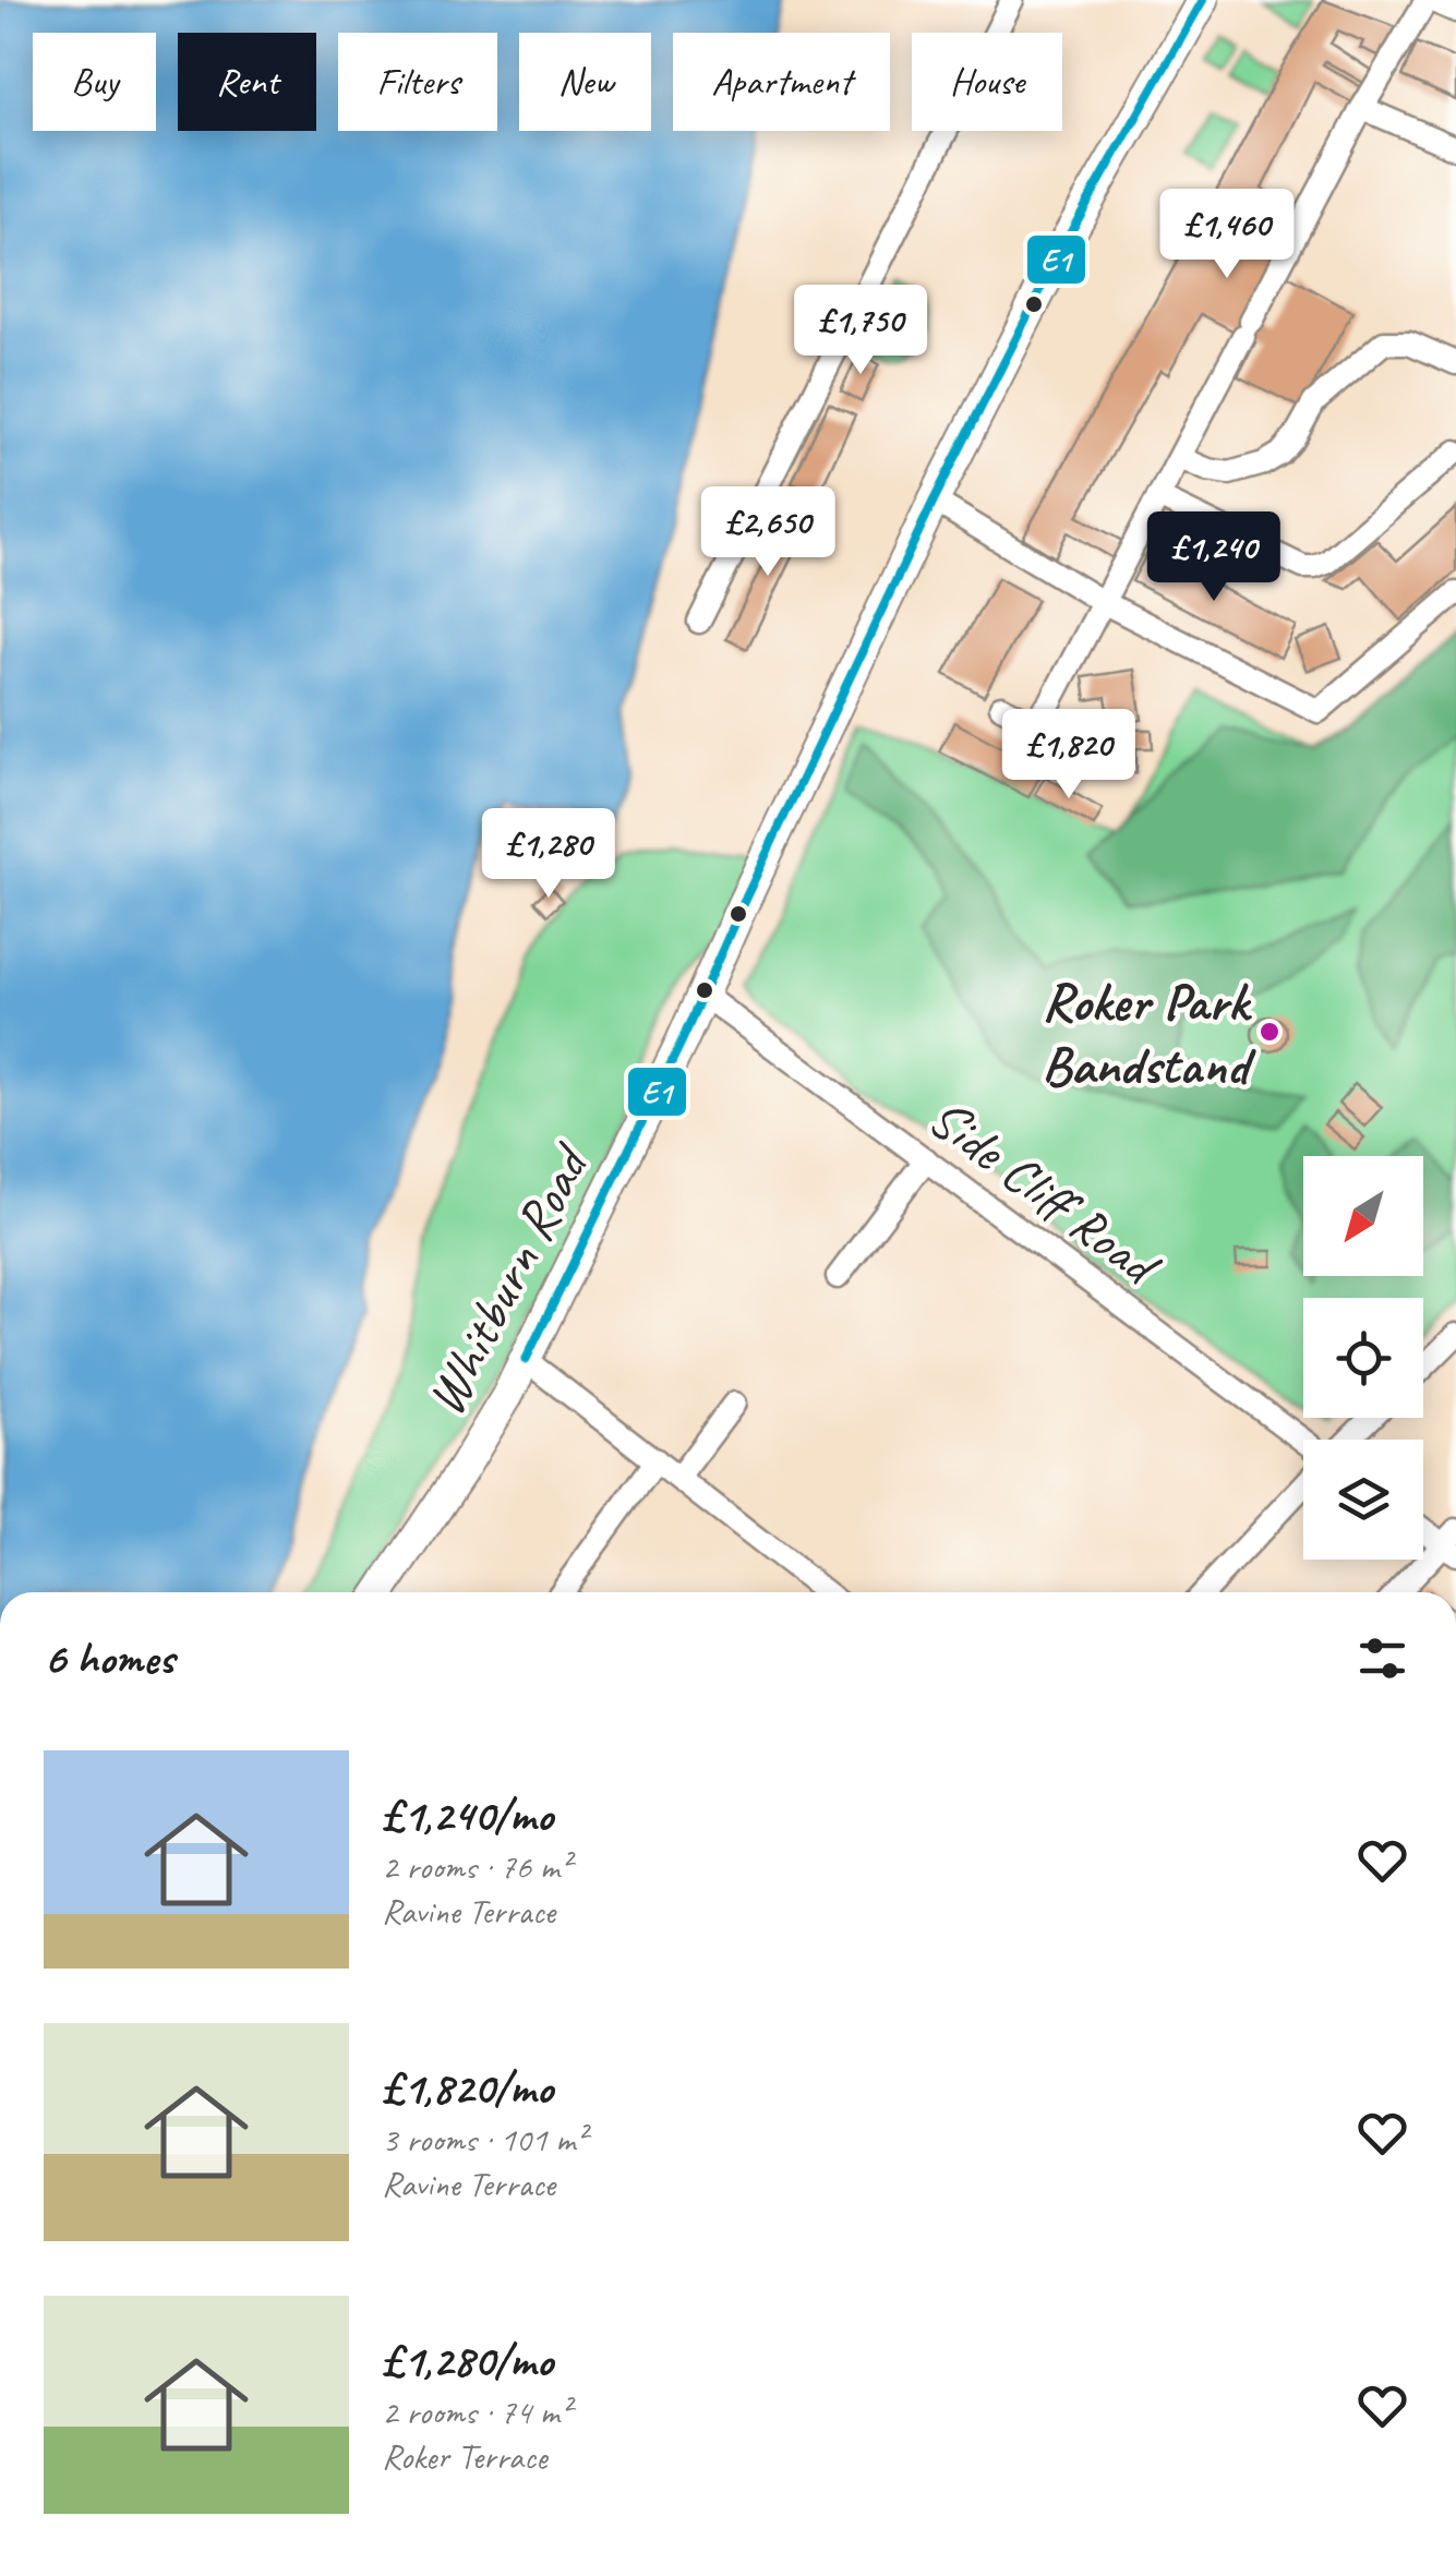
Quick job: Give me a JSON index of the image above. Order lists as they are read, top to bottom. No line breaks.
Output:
{"streets":{"main road":["Whitburn Road"],"street":["Side Cliff Road"]},"crossings":[["Side Cliff Road","Whitburn Road"]],"places":["Roker Park Bandstand"],"lines":["transit line E1"],"north":"bottom left","page":{"chip":["Buy","Rent","Filters","New","Apartment","House"],"price":["£1,460","£1,750","£2,650","£1,240","£1,820","£1,280"],"heading":"6 homes","list":[{"name":"£1,240/mo","note":"2 rooms · 76 m² · Ravine Terrace"},{"name":"£1,820/mo","note":"3 rooms · 101 m² · Ravine Terrace"},{"name":"£1,280/mo","note":"2 rooms · 74 m² · Roker Terrace"}]}}
